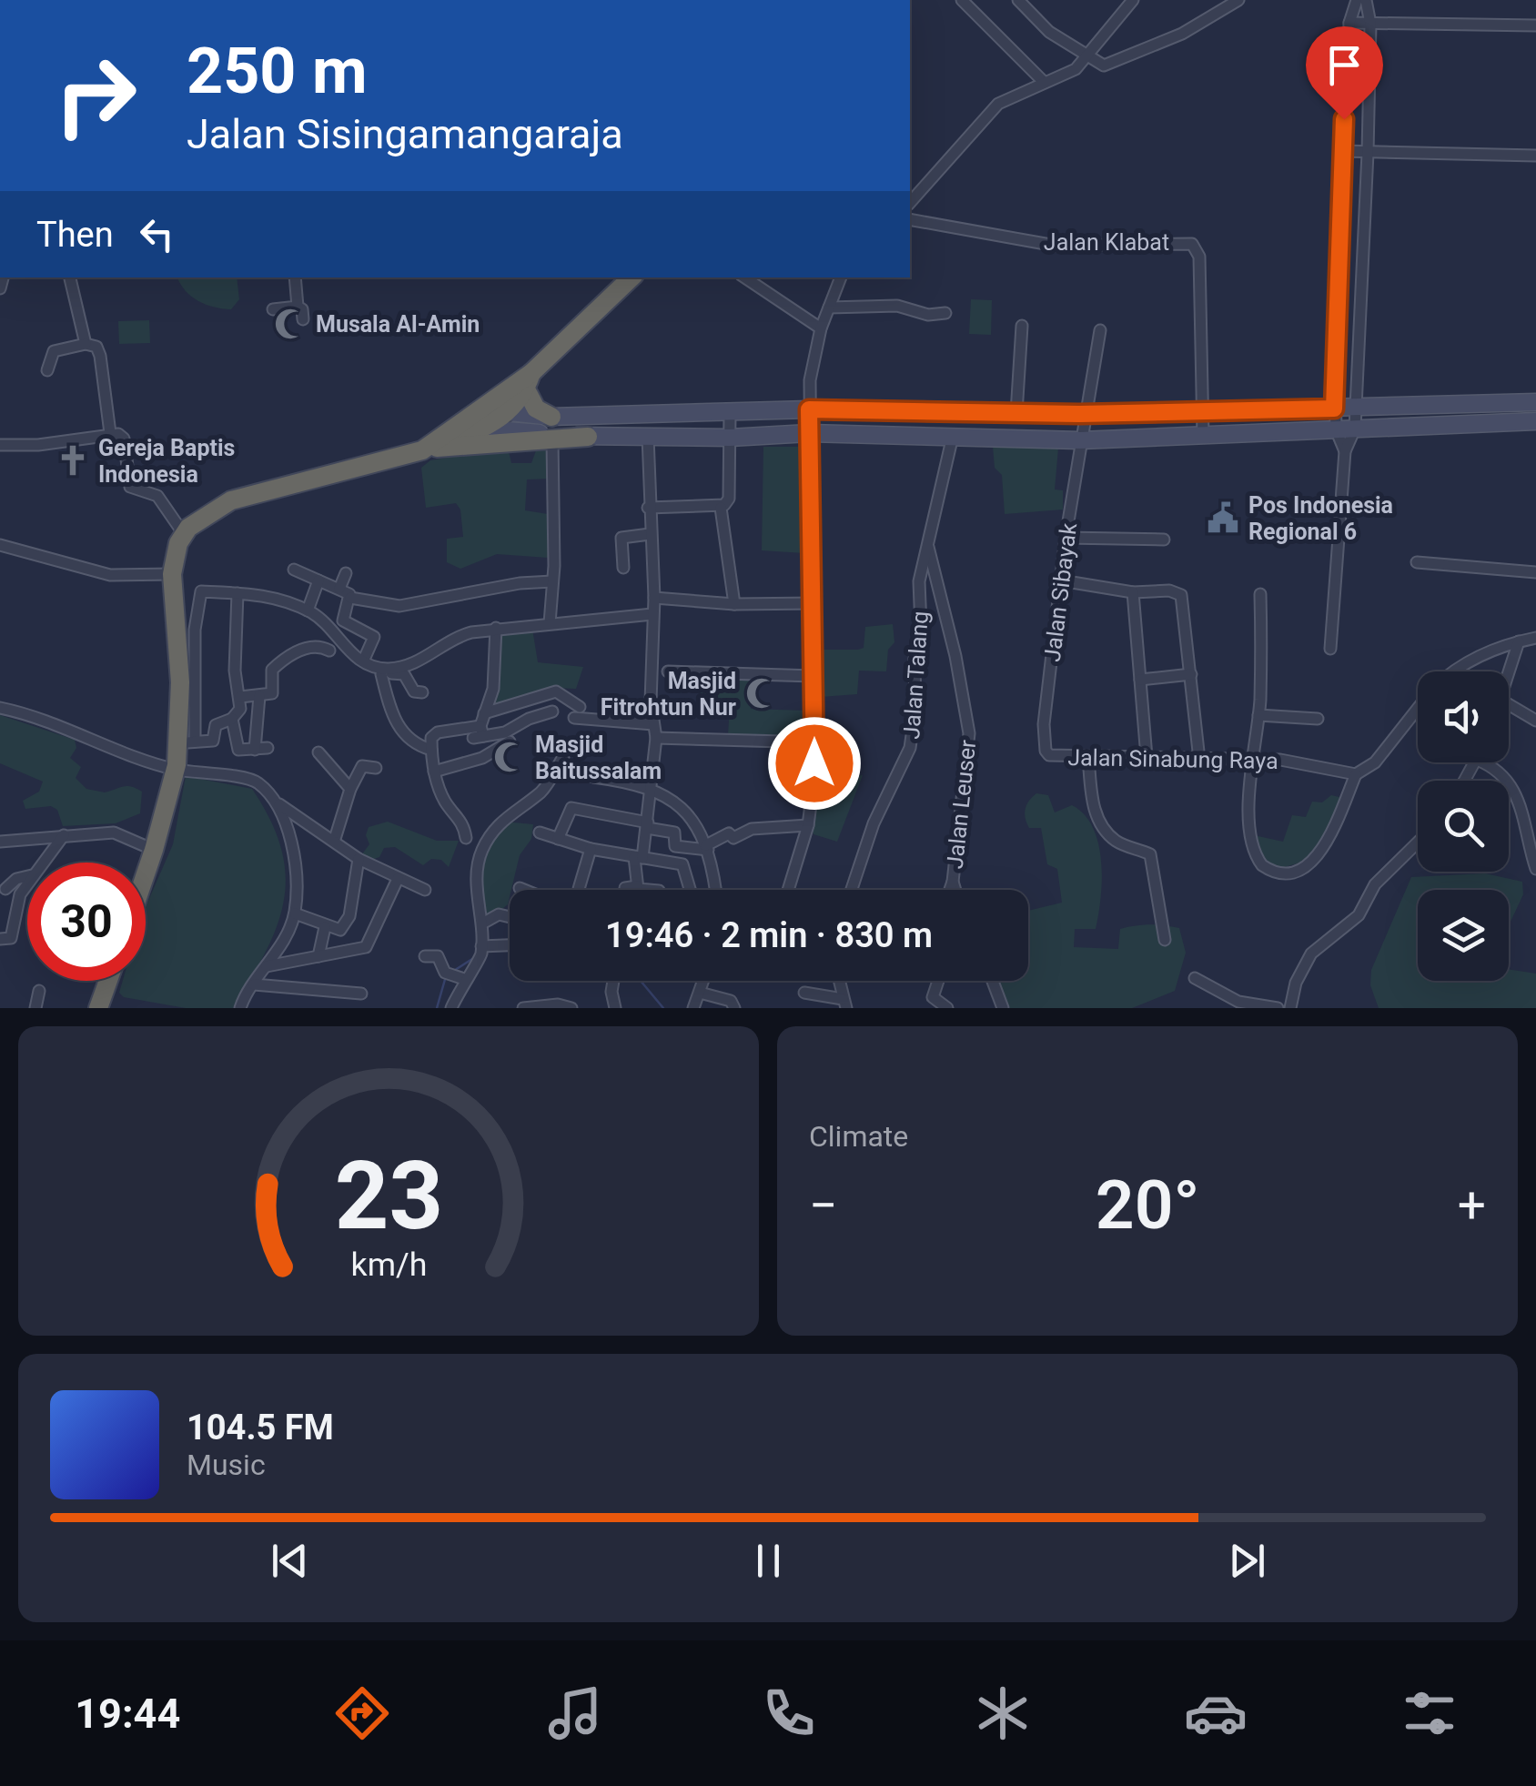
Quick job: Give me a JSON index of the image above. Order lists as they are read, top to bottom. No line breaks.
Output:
{"streets":{"street":["Jalan Klabat","Jalan Sibayak","Jalan Talang","Jalan Sinabung Raya","Jalan Leuser"]},"crossings":[["Jalan Sibayak","Jalan Sinabung Raya"],["Jalan Talang","Jalan Leuser"]],"places":{"mosque":["Musala Al-Amin","Masjid Fitrohtun Nur","Masjid Baitussalam"],"church":["Gereja Baptis Indonesia"],"public building":["Pos Indonesia Regional 6"]},"page":{"turn":["250 m","Jalan Sisingamangaraja"],"then":"Then","limit":"30","trip":"19:46 · 2 min · 830 m","tile":"Climate","heat":["−","20°","+"],"song":["104.5 FM","Music"],"tabs":"19:44","gauge":["23","km/h"]}}
